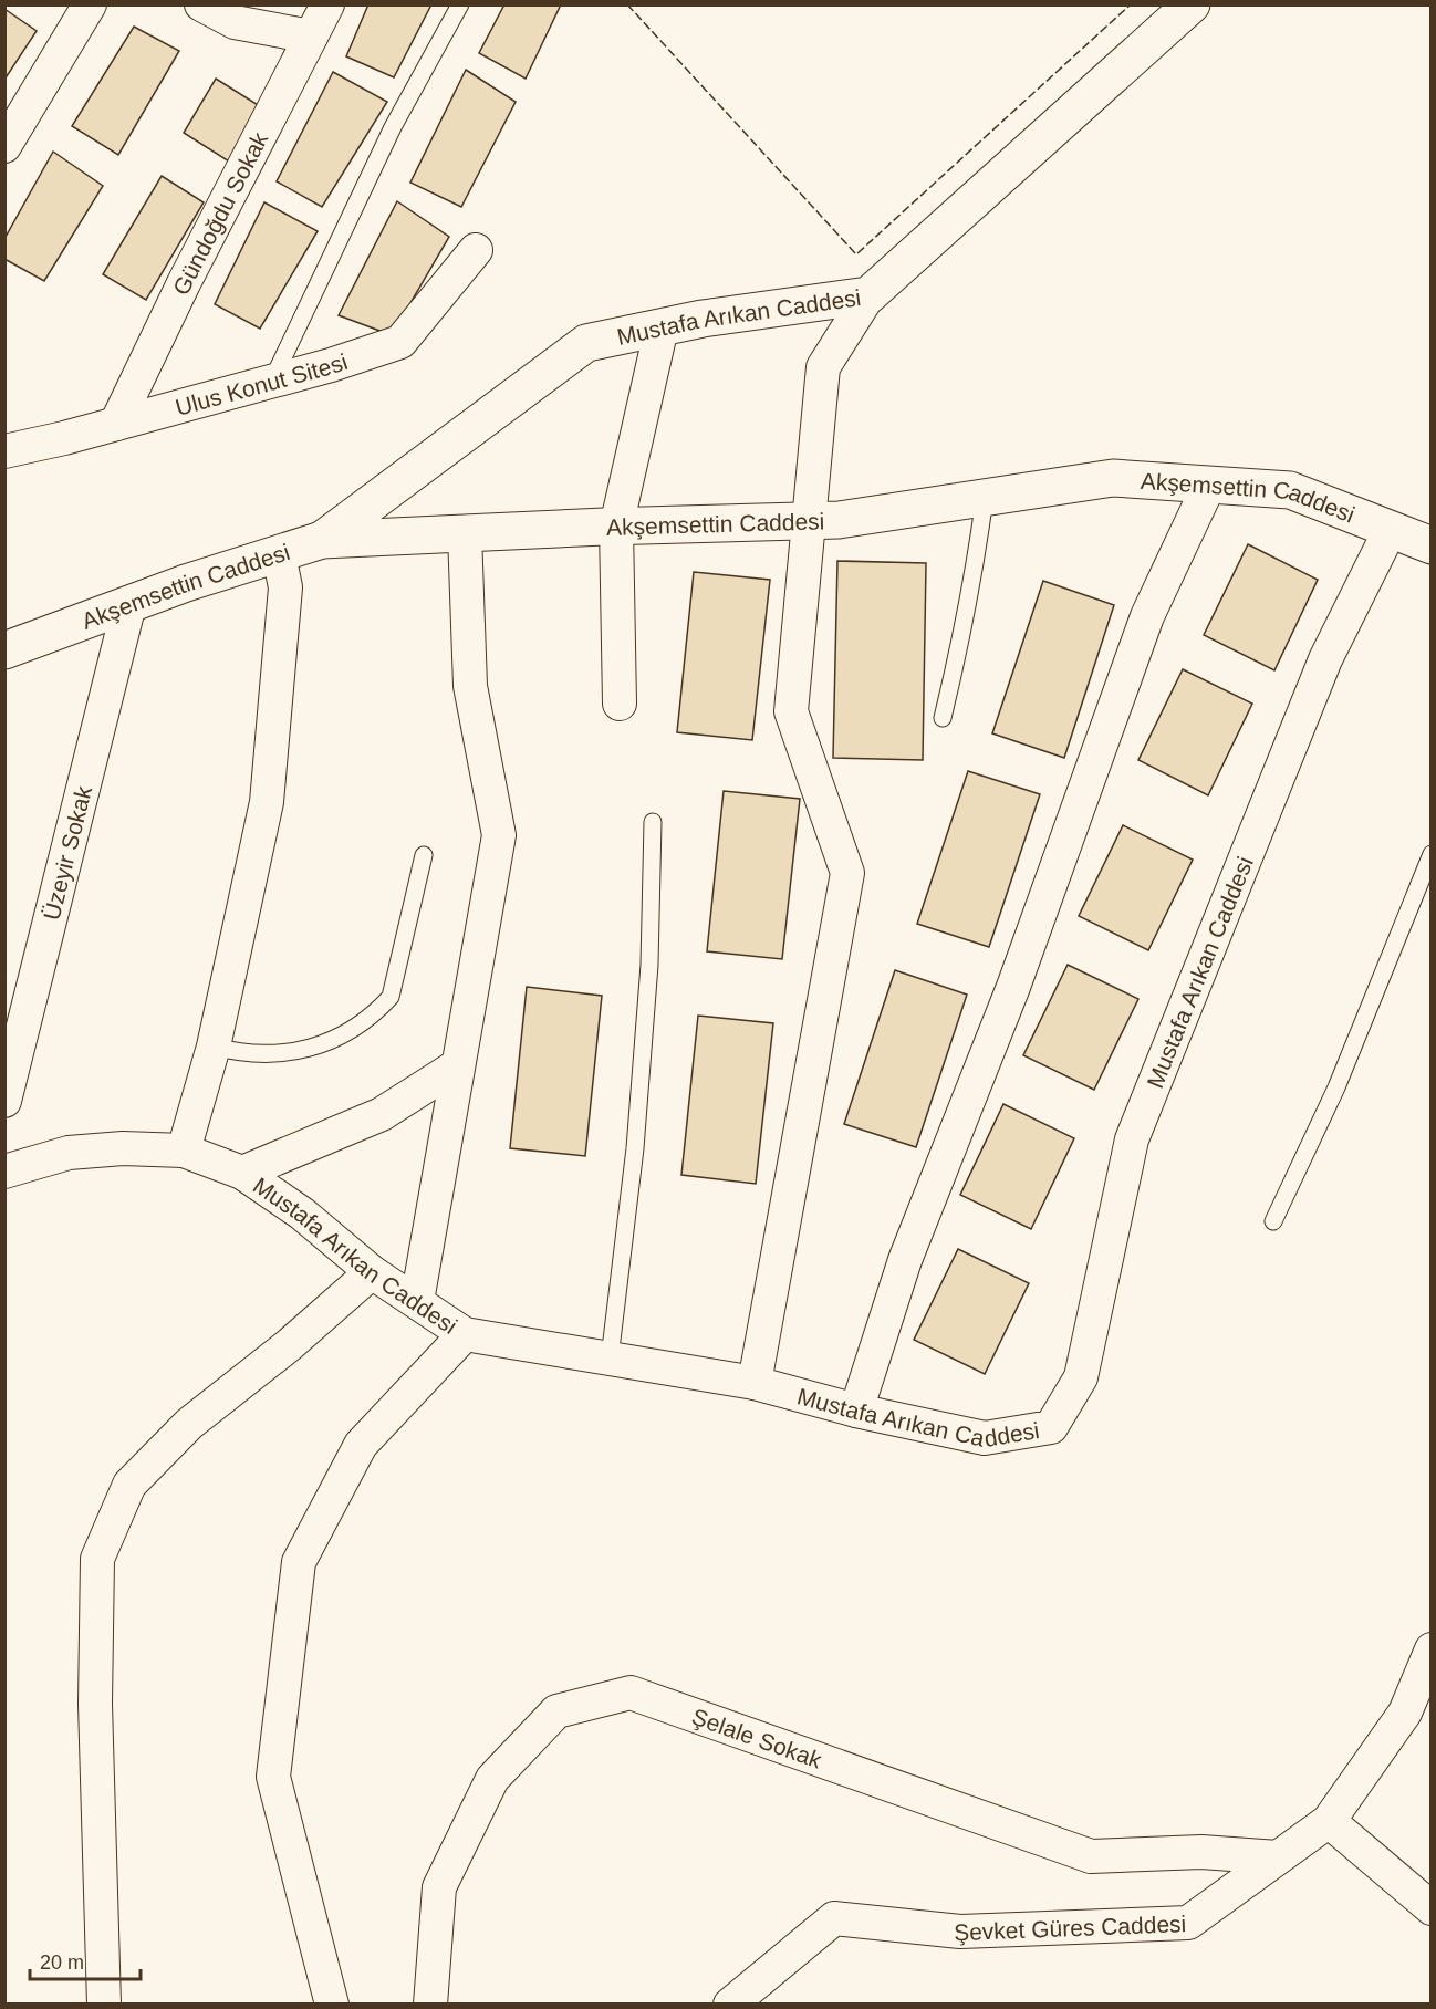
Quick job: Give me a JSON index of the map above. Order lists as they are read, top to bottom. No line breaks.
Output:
{"streets":{"street":["Gündoğdu Sokak","Mustafa Arıkan Caddesi","Ulus Konut Sitesi","Akşemsettin Caddesi","Üzeyir Sokak","Şelale Sokak","Şevket Güres Caddesi"]},"crossings":[["Gündoğdu Sokak","Ulus Konut Sitesi"],["Mustafa Arıkan Caddesi","Akşemsettin Caddesi"],["Akşemsettin Caddesi","Üzeyir Sokak"],["Şelale Sokak","Şevket Güres Caddesi"]],"scale_bar":"20 m"}
